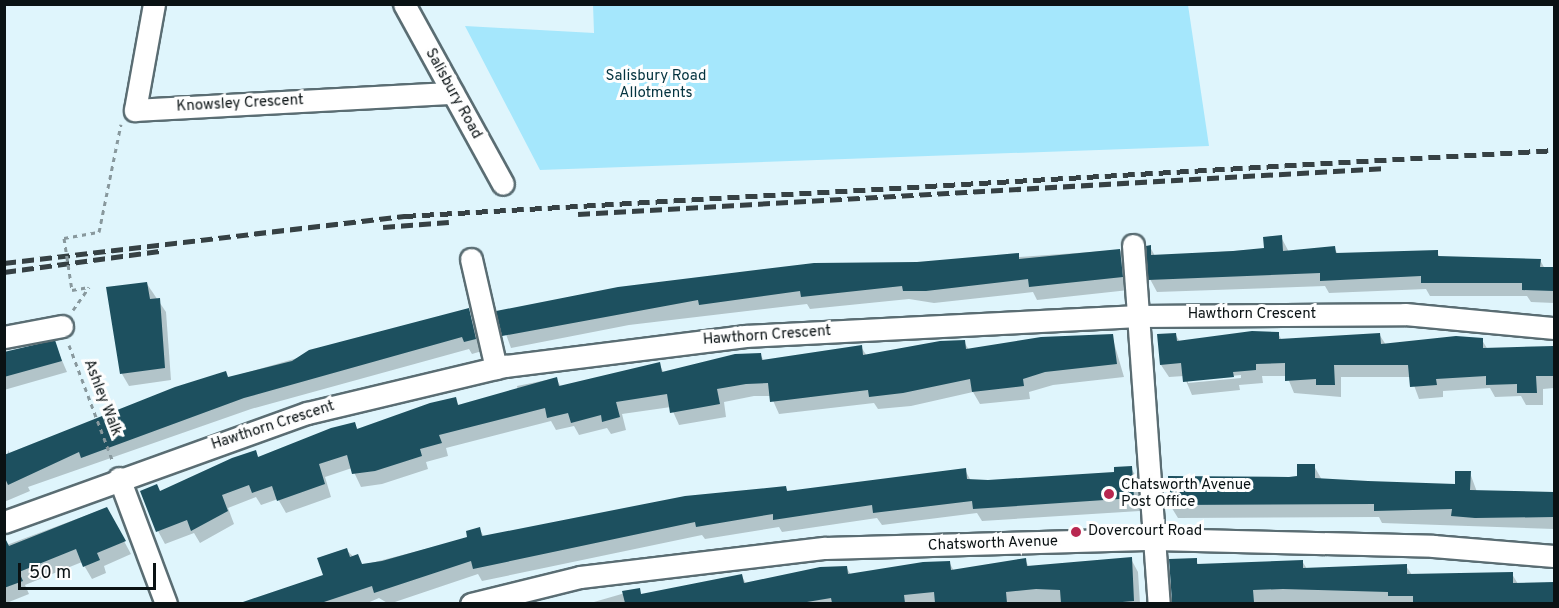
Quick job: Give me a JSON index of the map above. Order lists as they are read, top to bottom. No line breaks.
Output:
{"streets":{"street":["Salisbury Road","Knowsley Crescent","Hawthorn Crescent","Chatsworth Avenue"],"path":["Ashley Walk"]},"crossings":[["Salisbury Road","Knowsley Crescent"],["Hawthorn Crescent","Ashley Walk"]],"parks":["Salisbury Road Allotments"],"places":["Chatsworth Avenue Post Office","Dovercourt Road"],"scale_bar":"50 m"}
